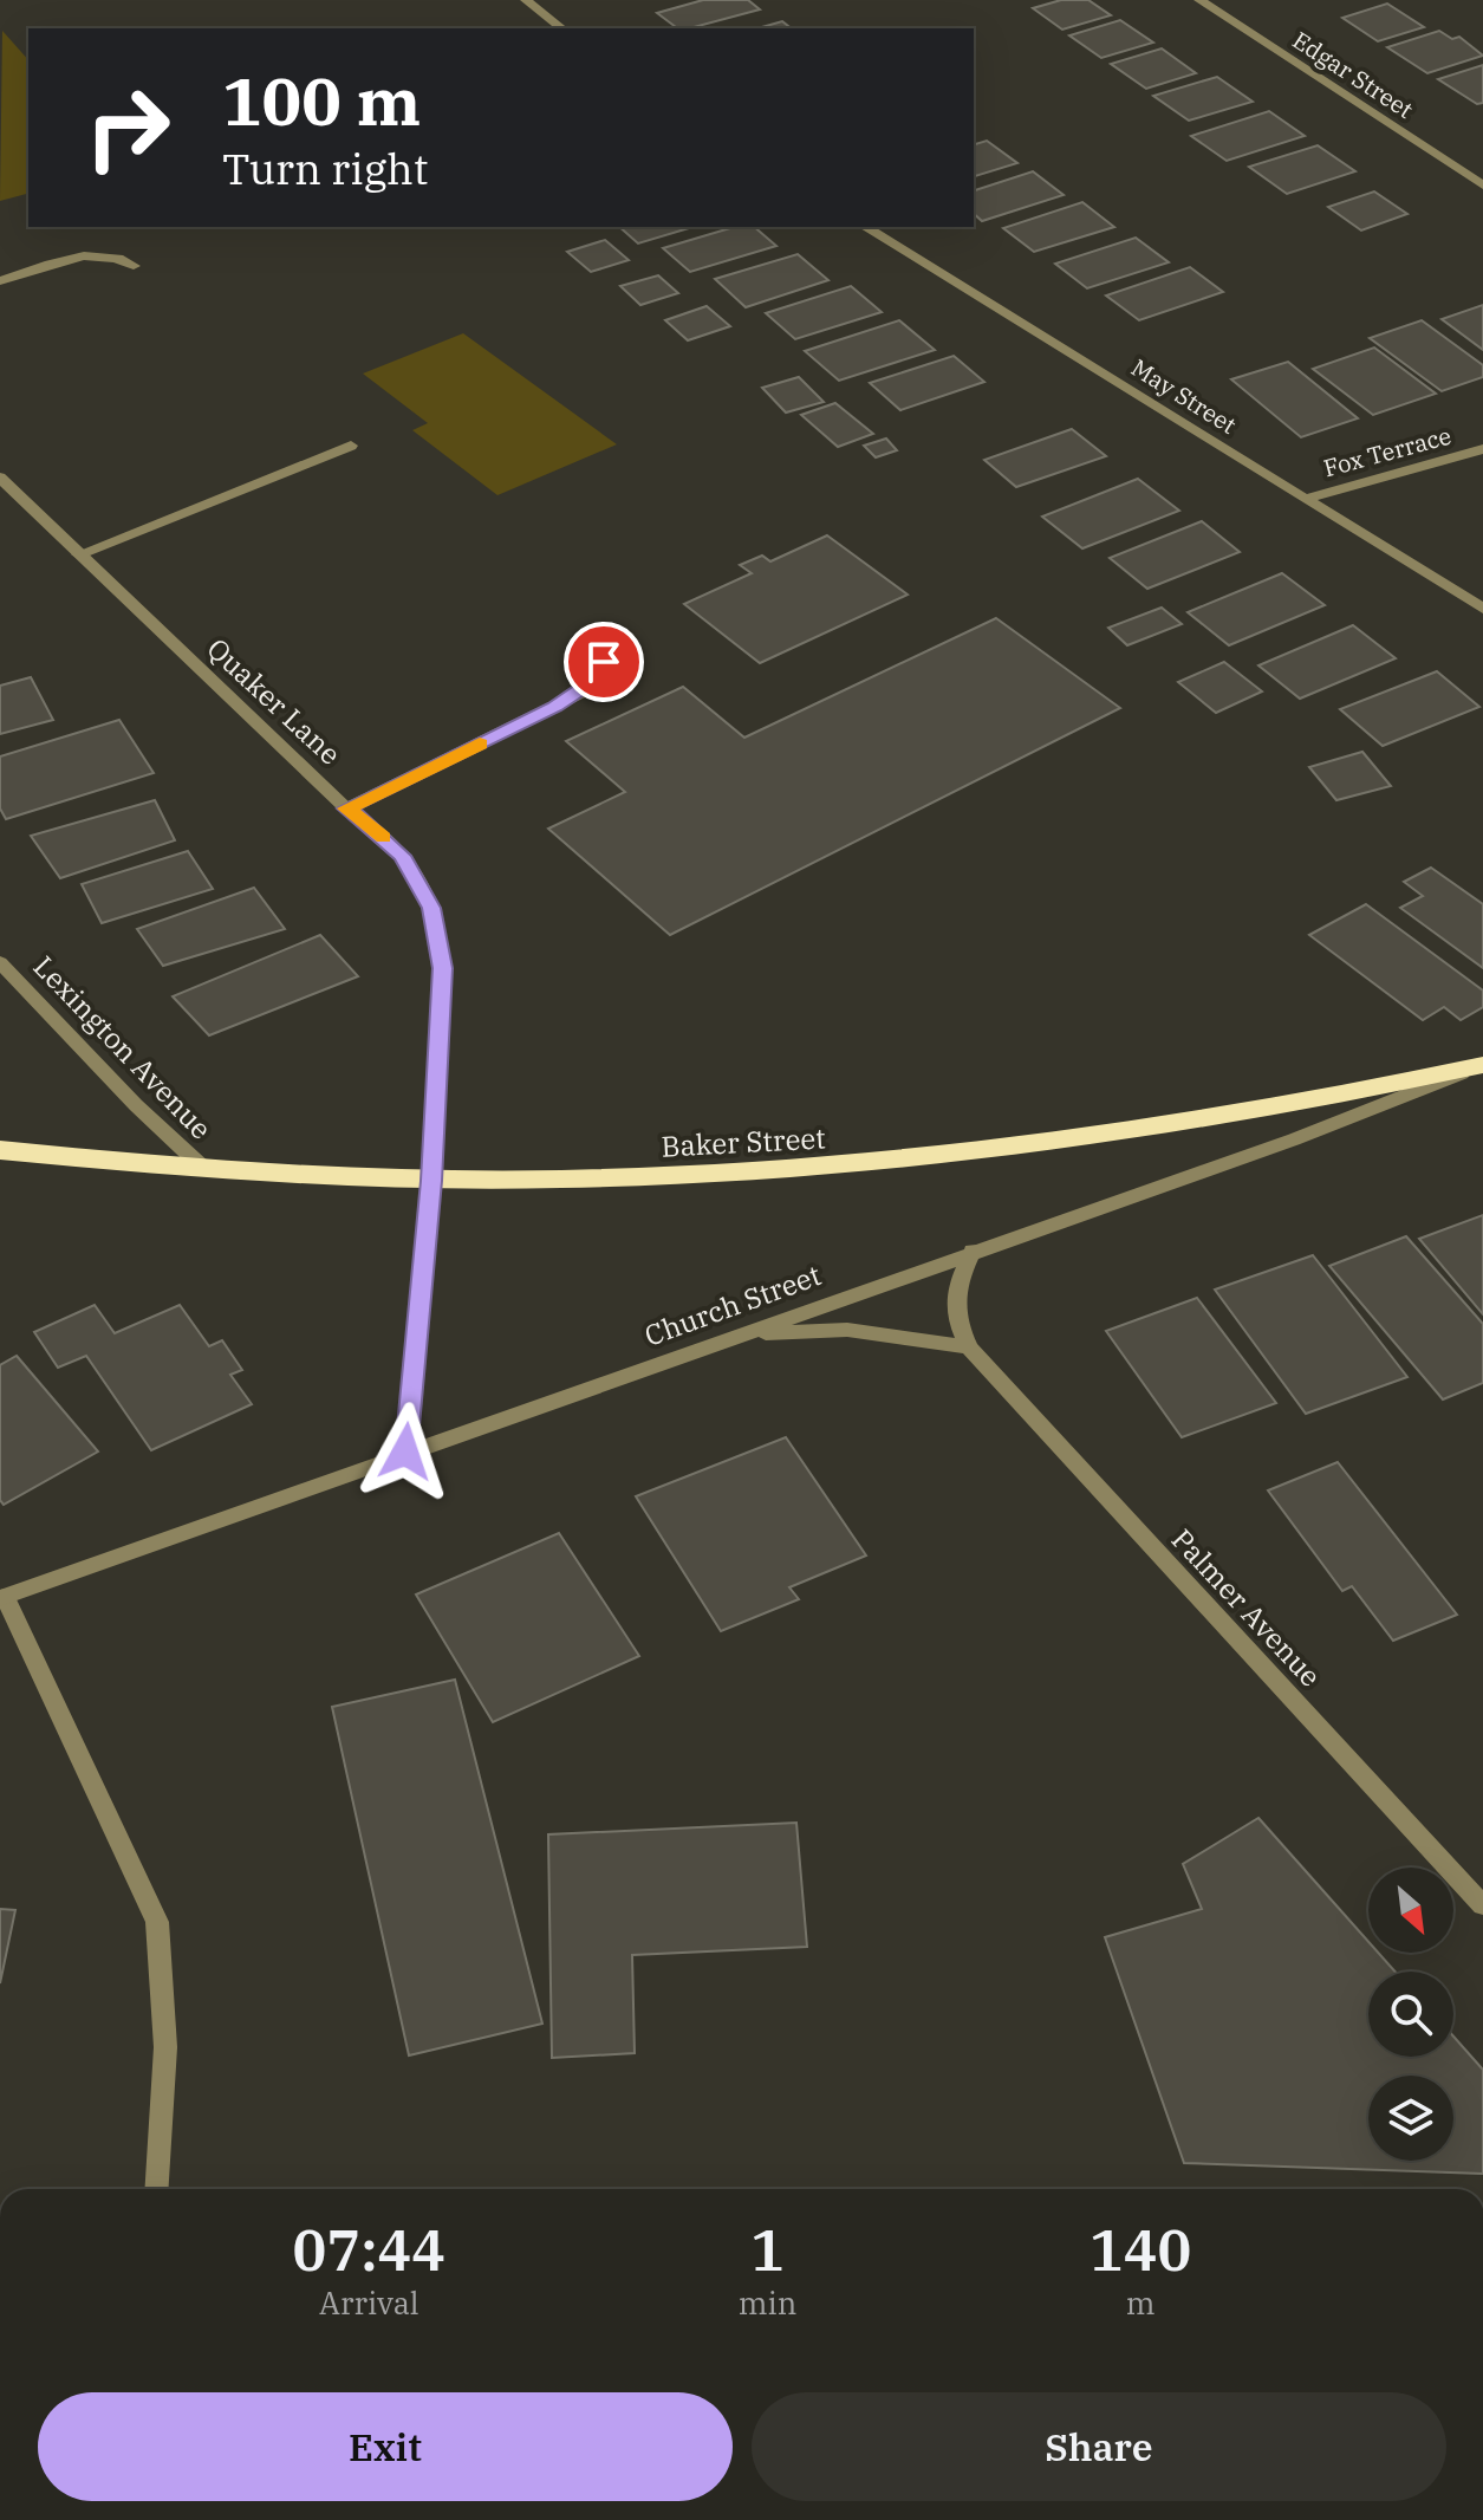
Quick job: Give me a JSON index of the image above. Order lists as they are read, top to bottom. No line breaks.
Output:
{"streets":{"highway":["Baker Street"],"street":["Edgar Street","May Street","Fox Terrace","Quaker Lane","Lexington Avenue","Church Street","Palmer Avenue"]},"crossings":[["May Street","Fox Terrace"],["Quaker Lane","Baker Street"],["Quaker Lane","Church Street"],["Lexington Avenue","Baker Street"],["Baker Street","Church Street"],["Church Street","Palmer Avenue"]],"north":"bottom right","page":{"turn":["100 m","Turn right"],"eta":["07:44","Arrival","1","min","140","m"],"buttons":["Exit","Share"]}}
